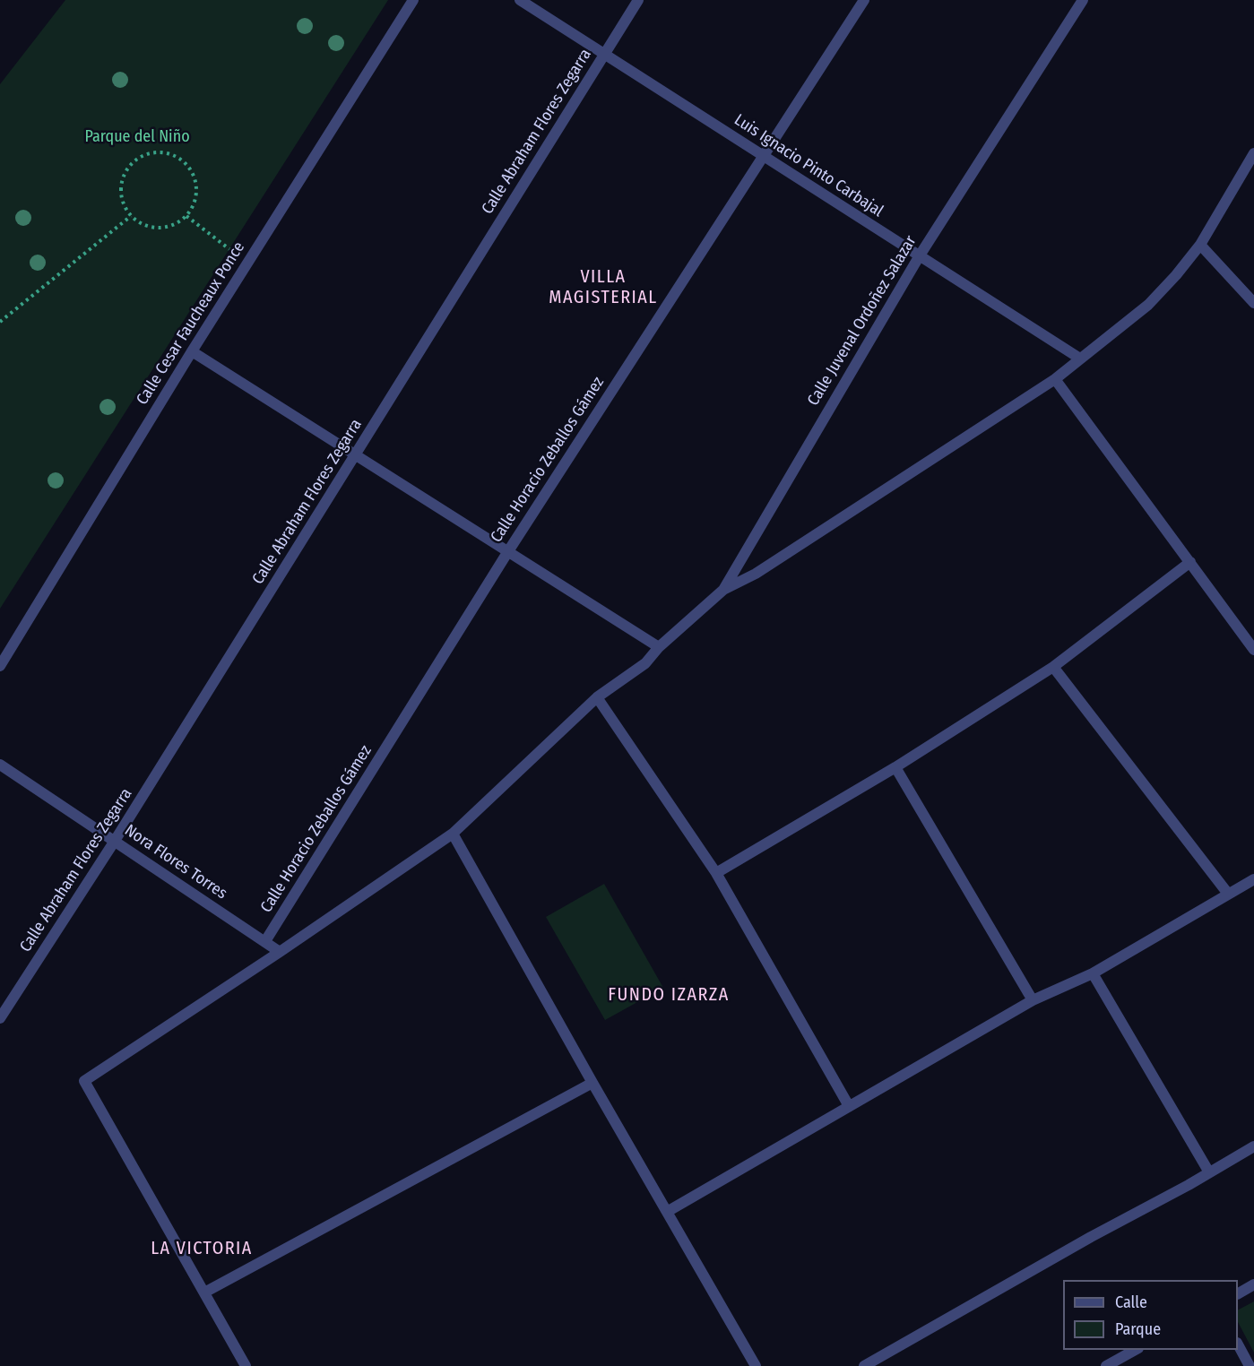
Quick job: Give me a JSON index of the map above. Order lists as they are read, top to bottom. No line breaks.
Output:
{"streets":{"street":["Calle Abraham Flores Zegarra","Luis Ignacio Pinto Carbajal","Calle Juvenal Ordoñez Salazar","Calle Cesar Faucheaux Ponce","Calle Horacio Zeballos Gámez","Nora Flores Torres"]},"crossings":[["Calle Abraham Flores Zegarra","Luis Ignacio Pinto Carbajal"],["Calle Abraham Flores Zegarra","Nora Flores Torres"],["Luis Ignacio Pinto Carbajal","Calle Juvenal Ordoñez Salazar"],["Luis Ignacio Pinto Carbajal","Calle Horacio Zeballos Gámez"],["Calle Juvenal Ordoñez Salazar","Nora Flores Torres"],["Calle Horacio Zeballos Gámez","Nora Flores Torres"]],"districts":["VILLA MAGISTERIAL","FUNDO IZARZA","LA VICTORIA"],"parks":["Parque del Niño"],"legend":["Calle","Parque"]}
